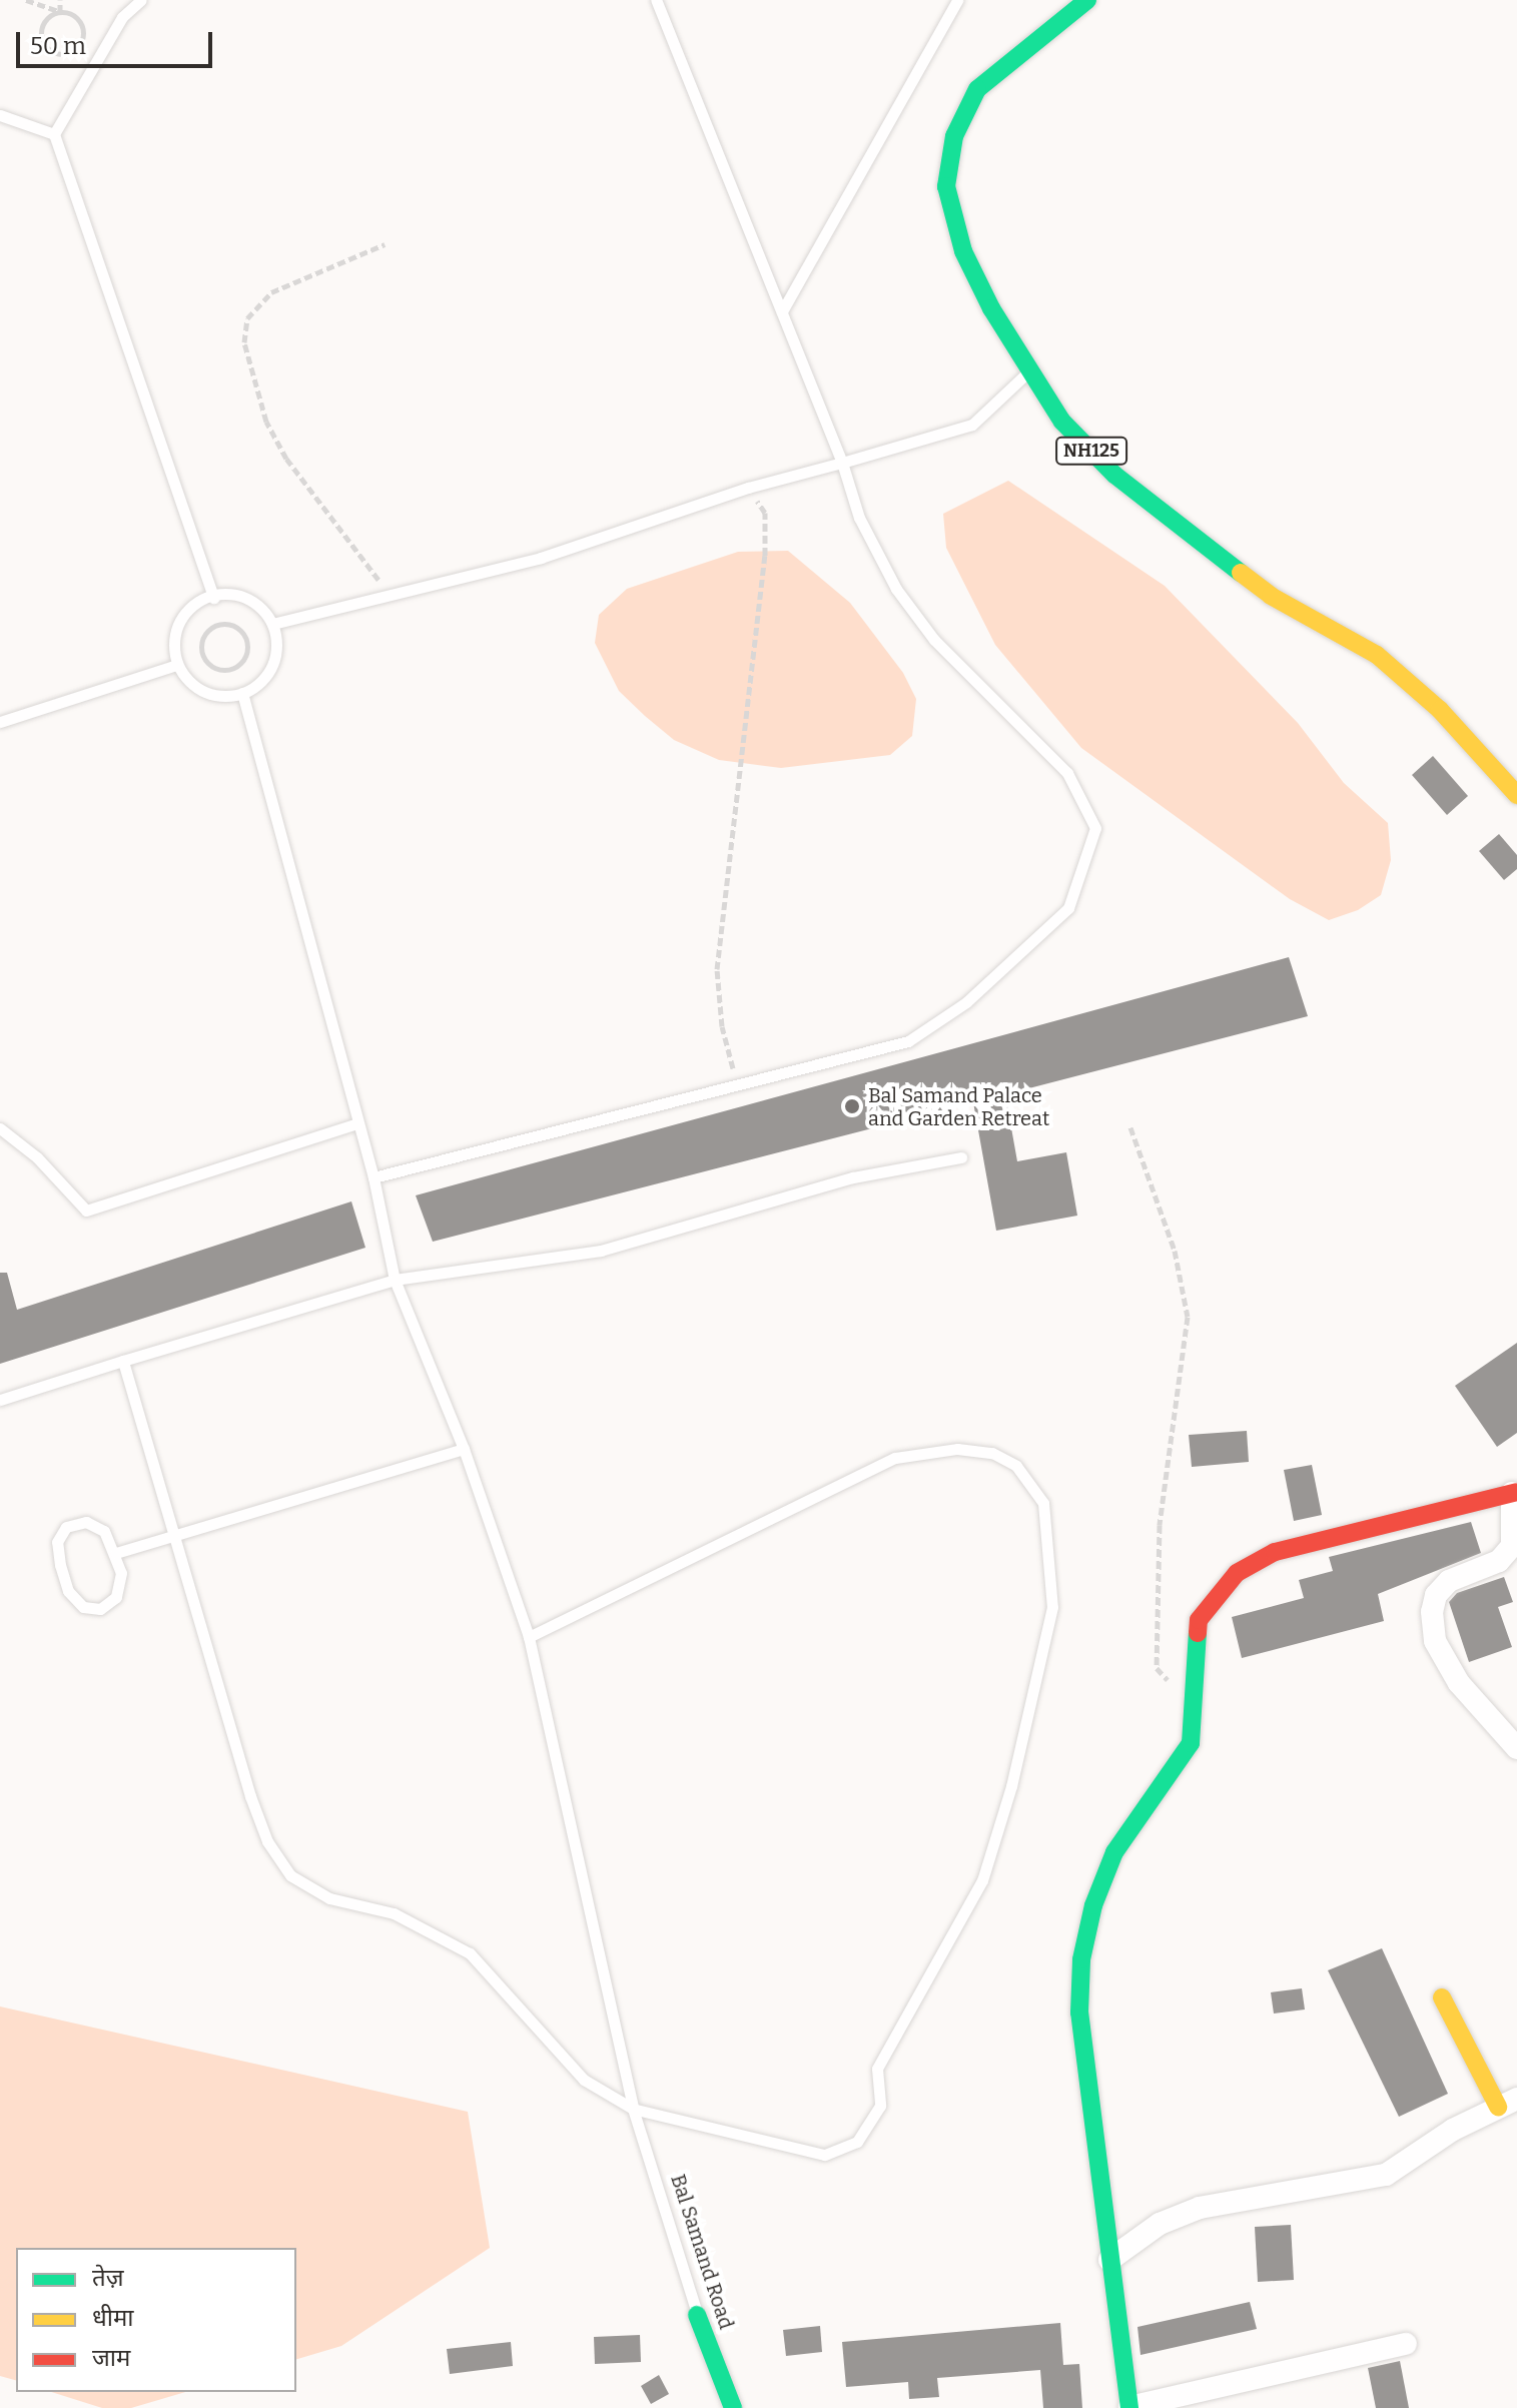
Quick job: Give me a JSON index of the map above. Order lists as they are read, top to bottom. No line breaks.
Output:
{"streets":{"main road":["NH125","Bal Samand Road"]},"places":["Bal Samand Palace and Garden Retreat"],"legend":["तेज़","धीमा","जाम"],"scale_bar":"50 m"}
